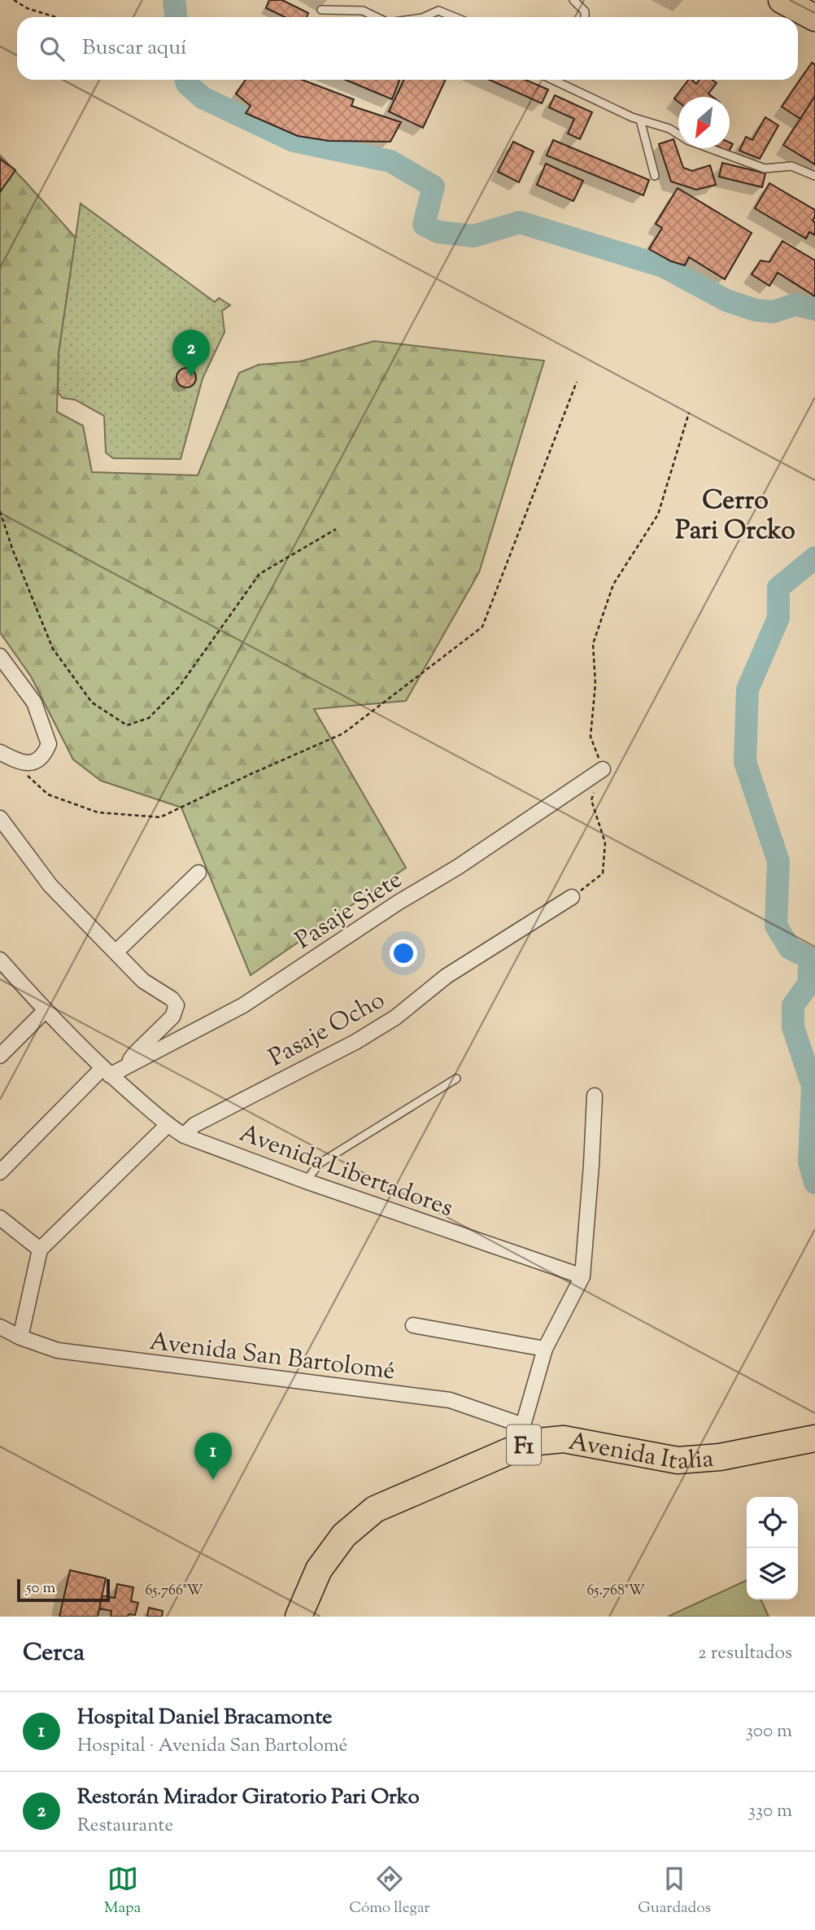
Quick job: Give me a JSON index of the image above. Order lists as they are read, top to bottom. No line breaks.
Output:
{"streets":{"highway":["F1","Avenida Italia"],"street":["Pasaje Siete","Pasaje Ocho","Avenida Libertadores","Avenida San Bartolomé"]},"crossings":[["Pasaje Siete","Avenida Libertadores"],["Pasaje Ocho","Avenida Libertadores"],["Avenida San Bartolomé","Avenida Italia"]],"districts":["Cerro Pari Orcko"],"scale_bar":"50 m","north":"bottom left","page":{"search":"Buscar aquí","pins":["2","1"],"scale":"50 m","heading":["Cerca","2 resultados"],"list":[{"mark":"1","name":"Hospital Daniel Bracamonte","note":"Hospital · Avenida San Bartolomé","value":"300 m"},{"mark":"2","name":"Restorán Mirador Giratorio Pari Orko","note":"Restaurante","value":"330 m"}],"nav":["Mapa","Cómo llegar","Guardados"]},"coordinates":["65.766°W","65.768°W"]}
